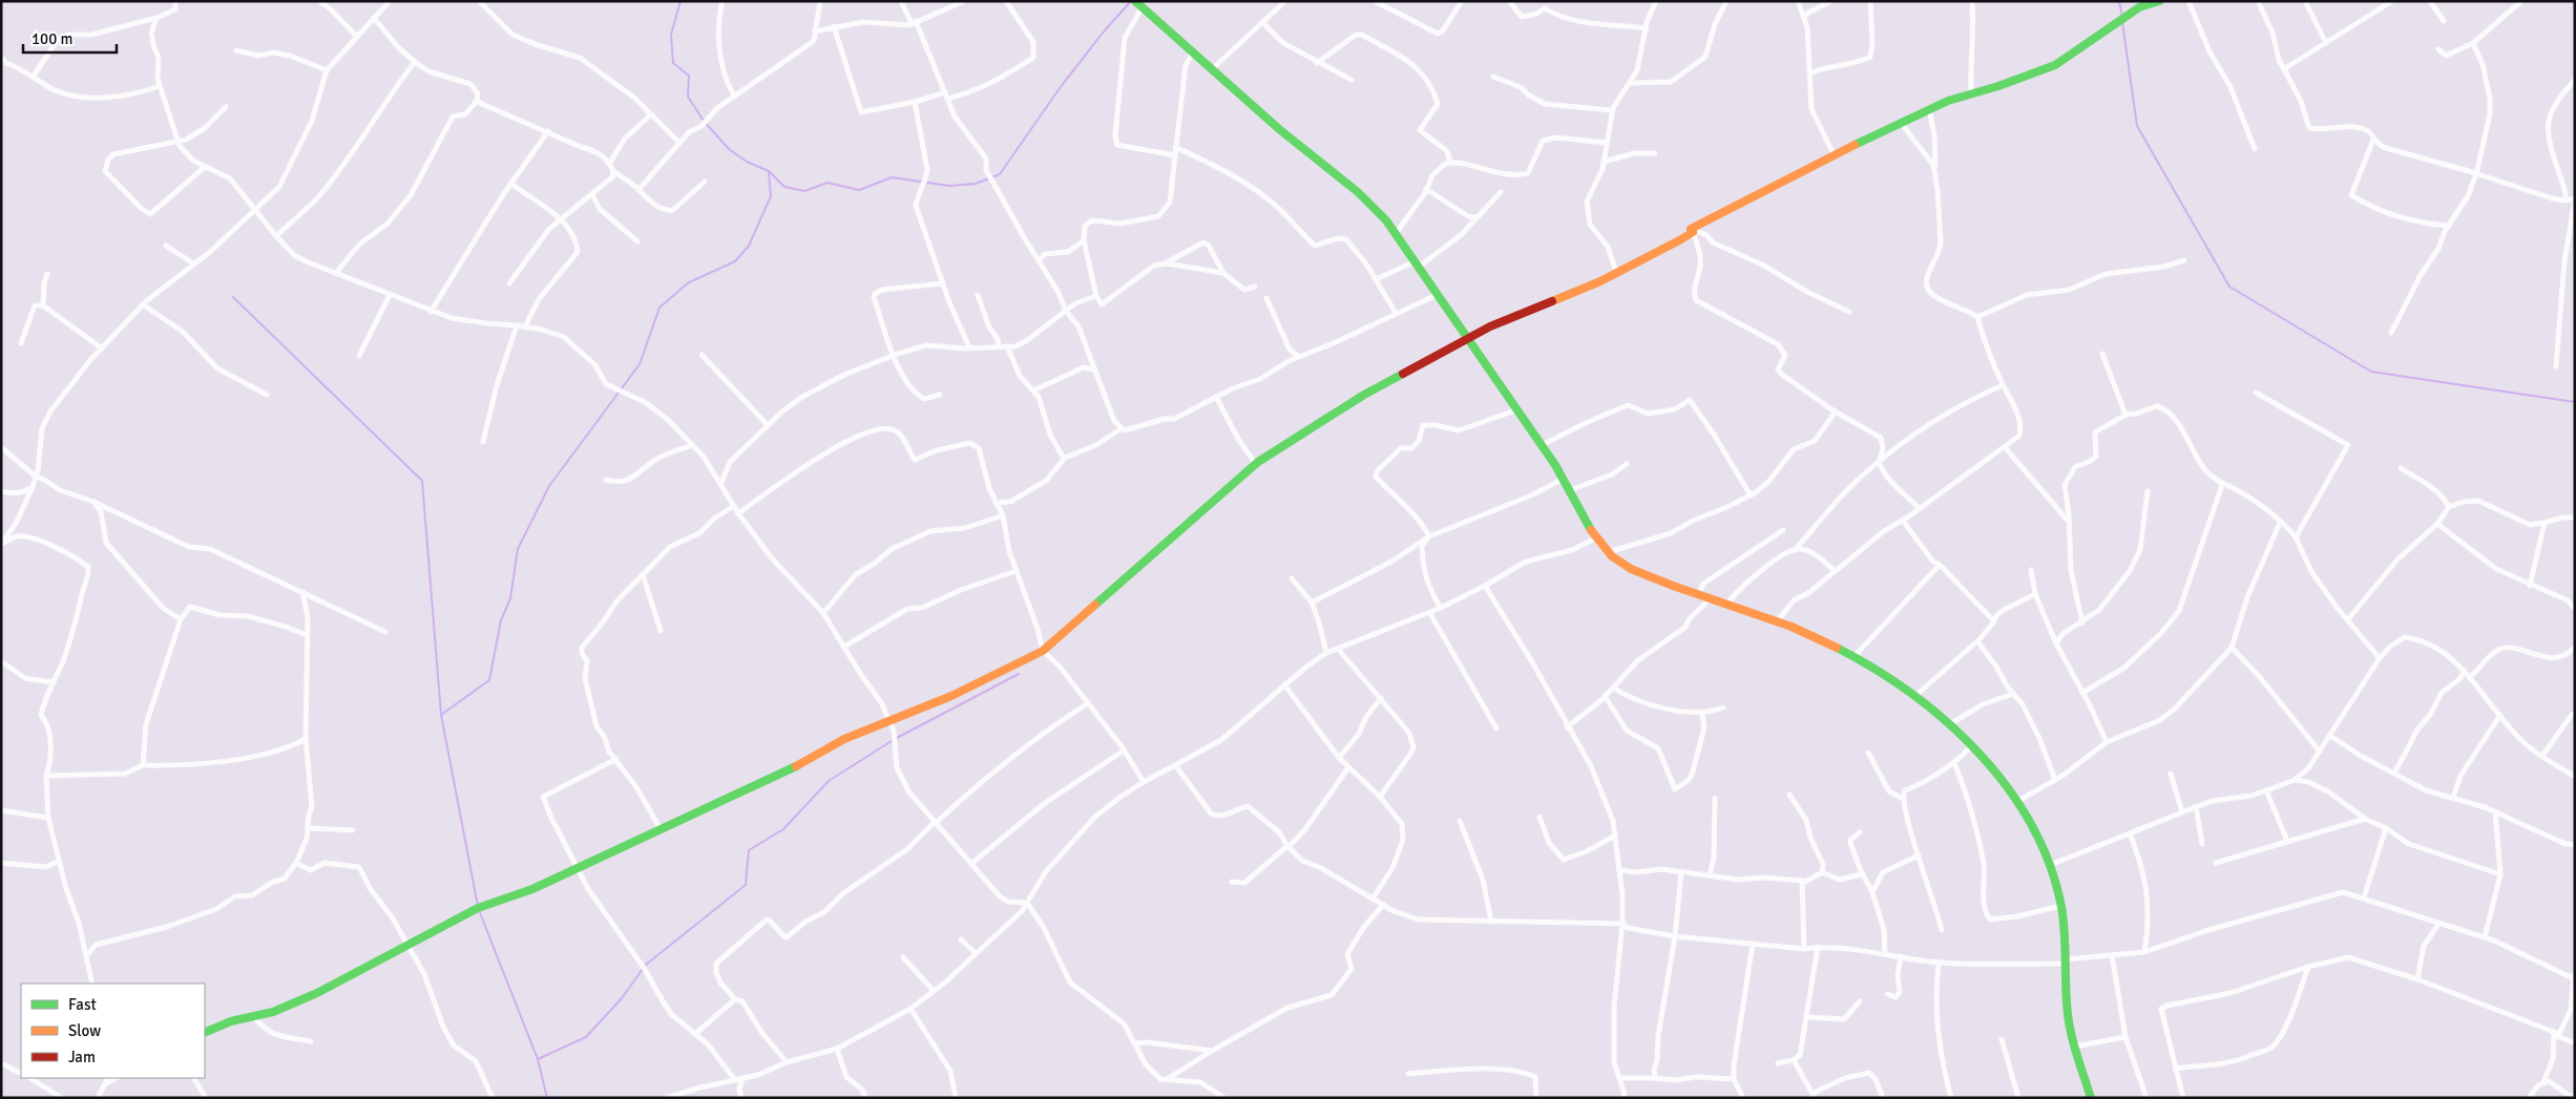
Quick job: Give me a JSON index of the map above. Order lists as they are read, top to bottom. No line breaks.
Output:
{"legend":["Fast","Slow","Jam"],"scale_bar":"100 m"}
